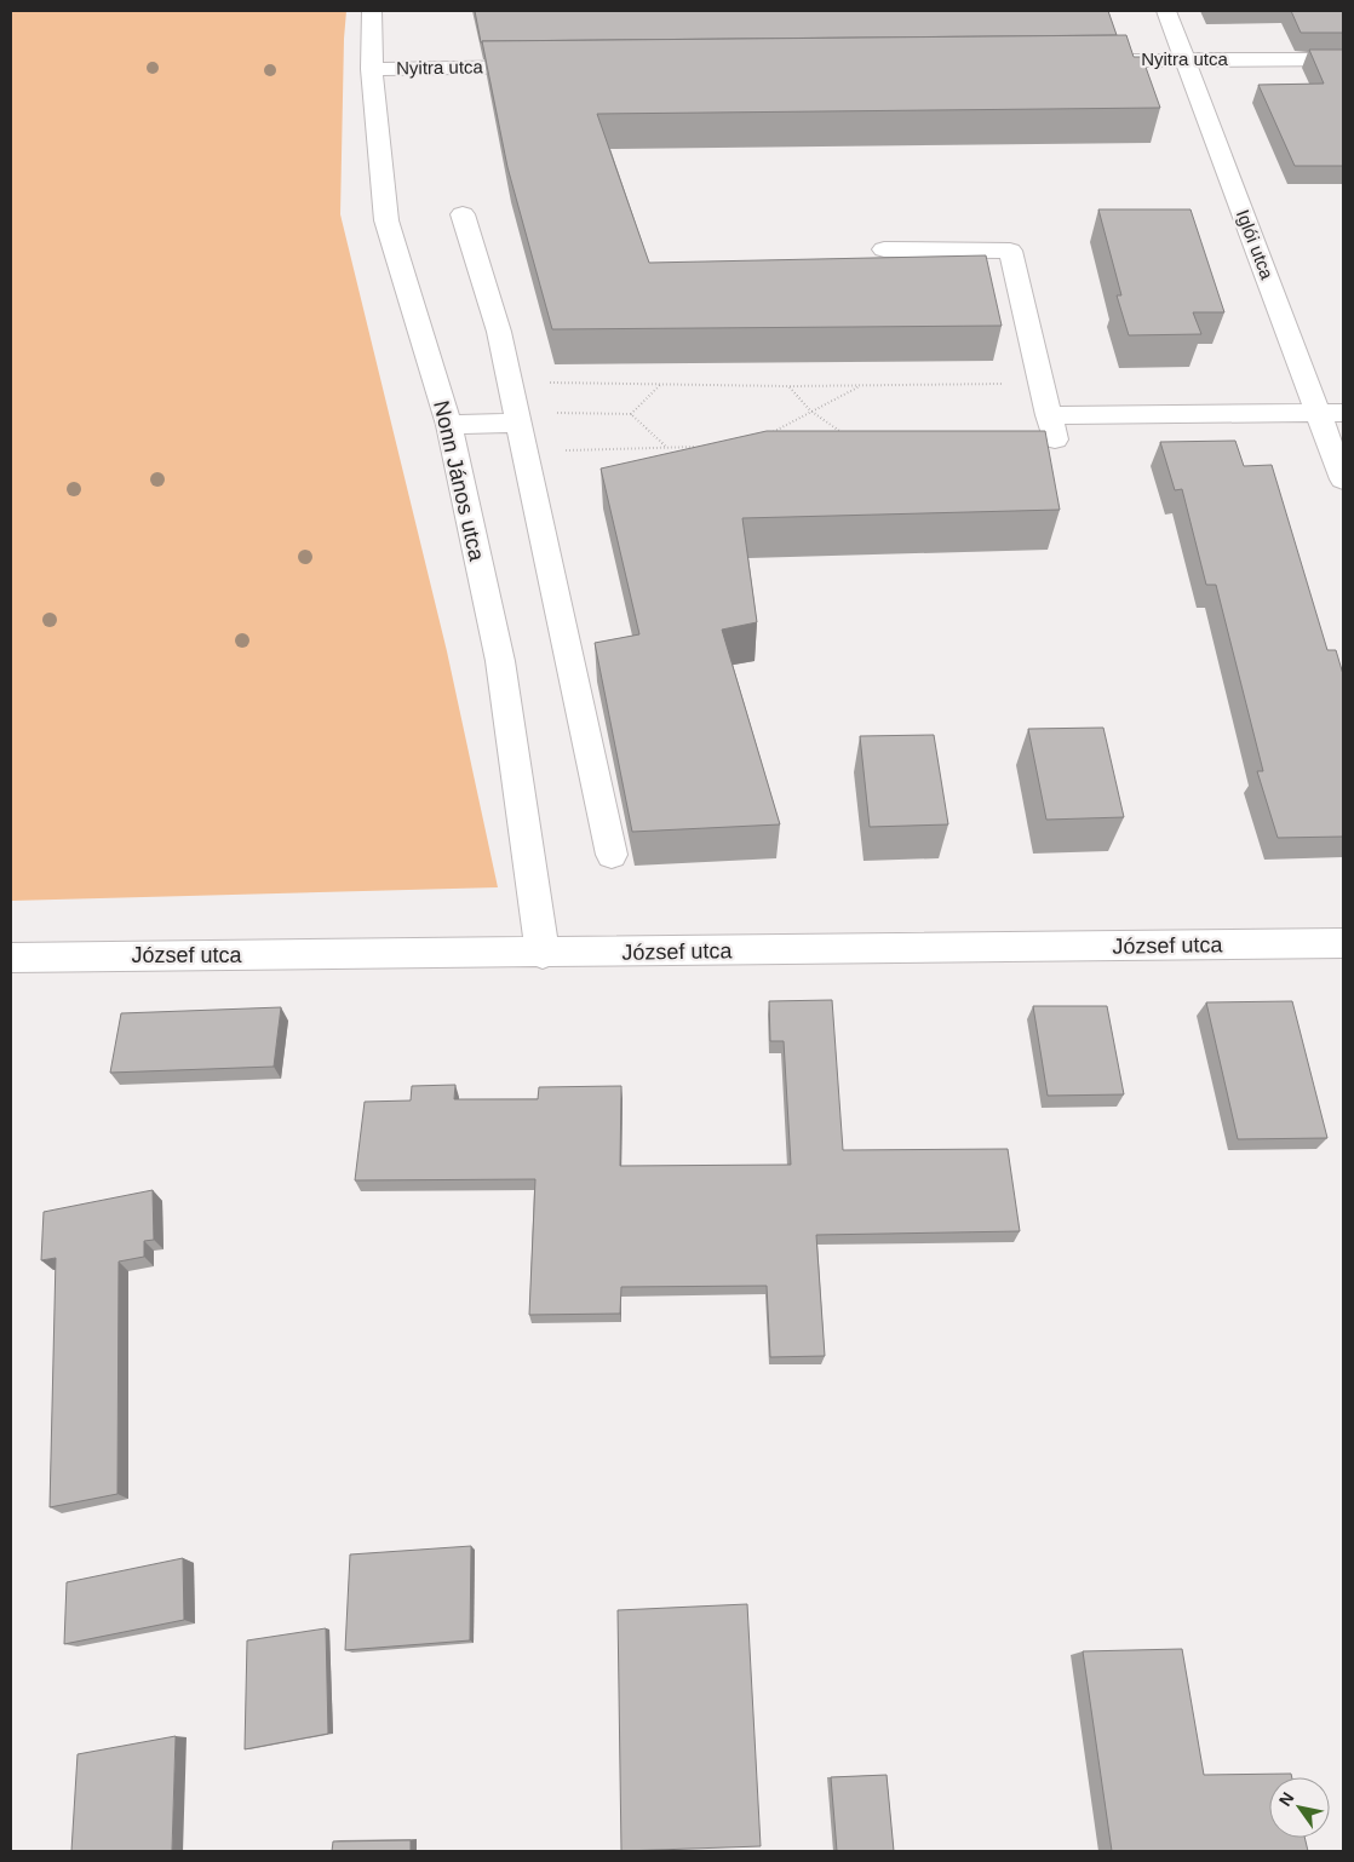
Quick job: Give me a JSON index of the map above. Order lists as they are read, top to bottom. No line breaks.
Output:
{"streets":{"street":["Nyitra utca","Iglói utca","Nonn János utca","József utca"]},"crossings":[["Nyitra utca","Iglói utca"],["Nyitra utca","Nonn János utca"],["Nonn János utca","József utca"]],"north":"top left"}
